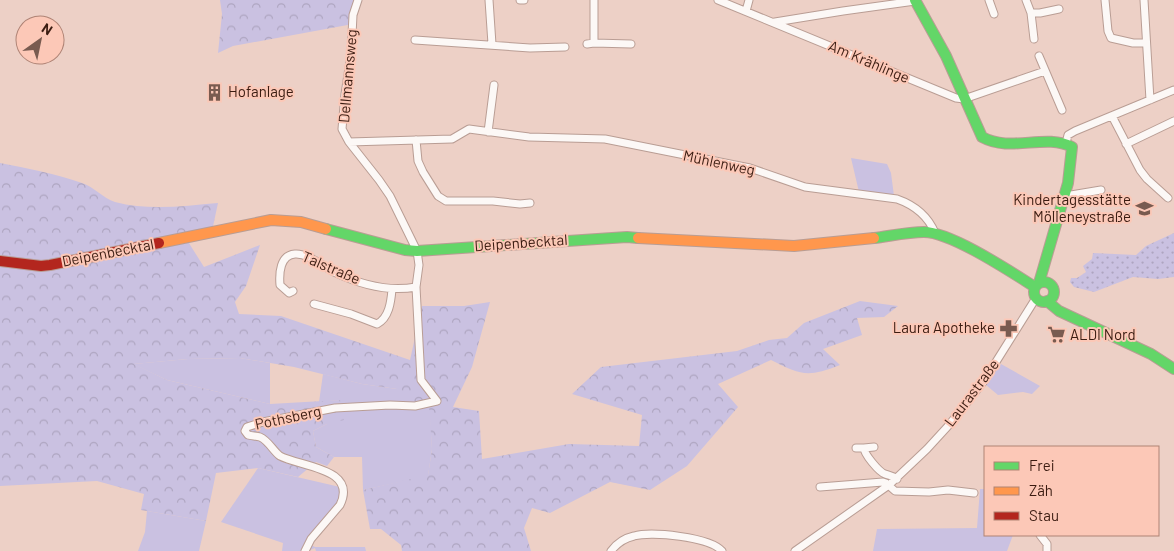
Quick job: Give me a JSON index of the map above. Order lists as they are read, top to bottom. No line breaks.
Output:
{"streets":{"main road":["Deipenbecktal"],"street":["Am Krählinge","Dellmannsweg","Mühlenweg","Talstraße","Laurastraße","Pothsberg"]},"crossings":[["Dellmannsweg","Mühlenweg"],["Dellmannsweg","Deipenbecktal"],["Mühlenweg","Deipenbecktal"],["Talstraße","Pothsberg"]],"places":{"building":["Hofanlage"],"school or university":["Kindertagesstätte Mölleneystraße"],"pharmacy":["Laura Apotheke"],"supermarket":["ALDI Nord"]},"legend":["Frei","Zäh","Stau"],"north":"top right"}
